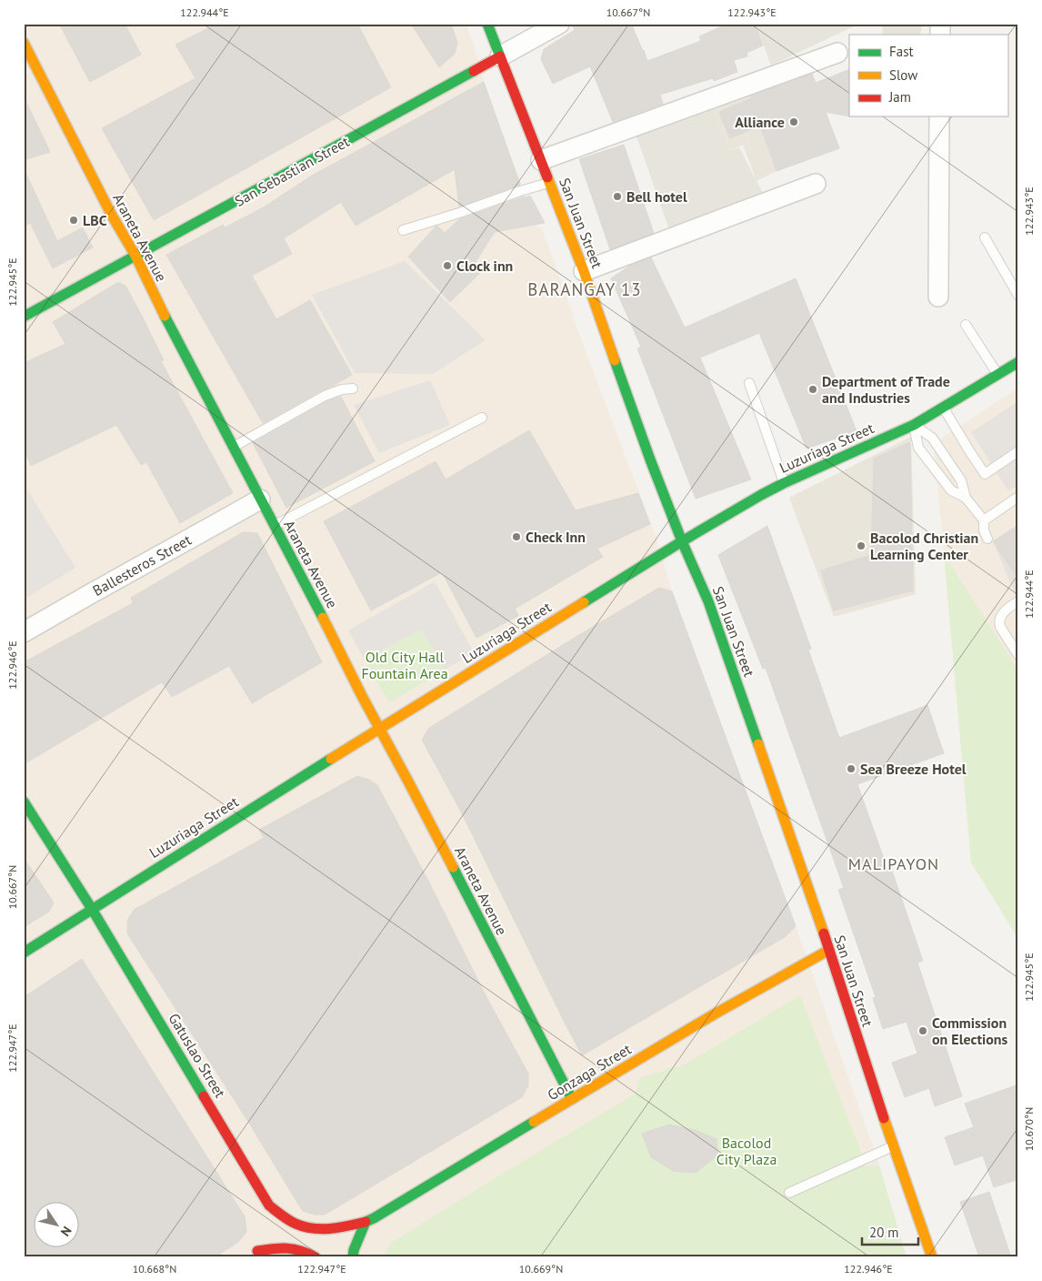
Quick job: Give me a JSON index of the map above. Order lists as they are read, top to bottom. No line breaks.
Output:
{"streets":{"main road":["San Sebastian Street","San Juan Street","Araneta Avenue","Luzuriaga Street","Gatuslao Street","Gonzaga Street"],"street":["Ballesteros Street"]},"crossings":[["San Sebastian Street","San Juan Street"],["San Sebastian Street","Araneta Avenue"],["San Juan Street","Luzuriaga Street"],["San Juan Street","Gonzaga Street"],["Araneta Avenue","Luzuriaga Street"],["Araneta Avenue","Ballesteros Street"],["Araneta Avenue","Gonzaga Street"],["Luzuriaga Street","Gatuslao Street"],["Gatuslao Street","Gonzaga Street"]],"districts":["BARANGAY 13","MALIPAYON"],"parks":["Old City Hall Fountain Area","Bacolod City Plaza"],"places":["Alliance","Bell hotel","LBC","Clock inn","Department of Trade and Industries","Check Inn","Bacolod Christian Learning Center","Sea Breeze Hotel","Commission on Elections"],"legend":["Fast","Slow","Jam"],"scale_bar":"20 m","north":"bottom right","coordinates":["122.944°E","10.667°N","122.943°E","122.945°E","122.946°E","122.947°E","10.670°N","10.668°N","10.669°N"]}
